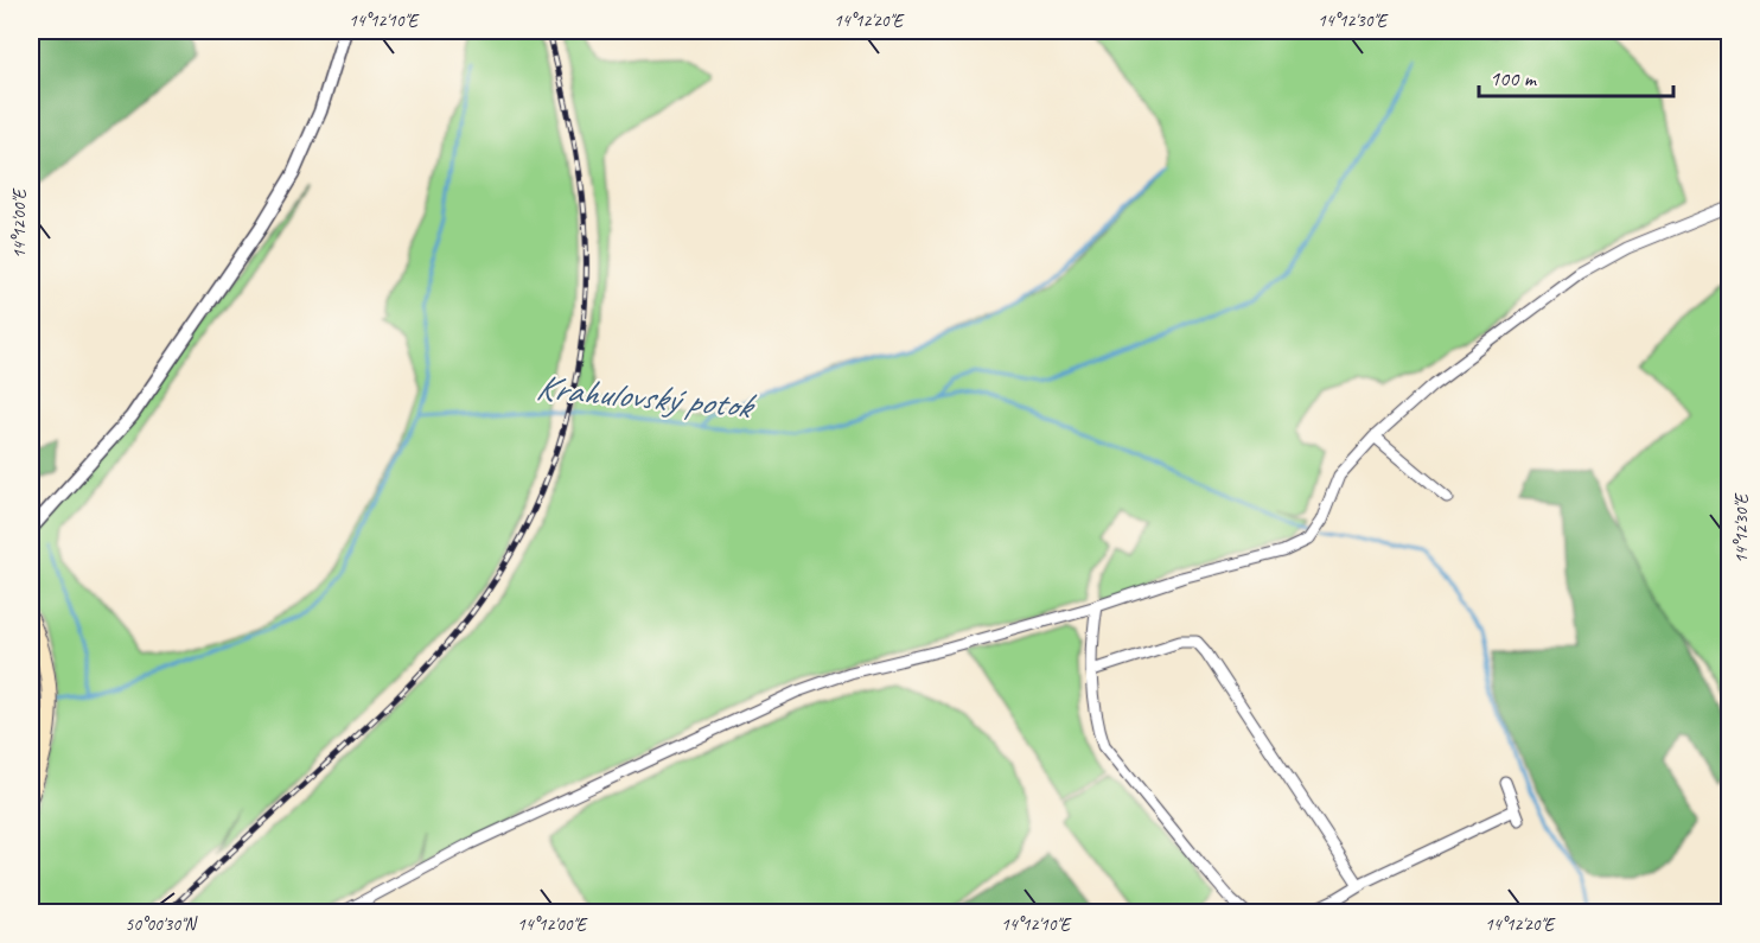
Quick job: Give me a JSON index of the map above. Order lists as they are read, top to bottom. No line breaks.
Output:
{"water":["Krahulovský potok"],"scale_bar":"100 m","coordinates":["14°12'10\"E","14°12'20\"E","14°12'30\"E","14°12'00\"E","50°00'30\"N"]}
